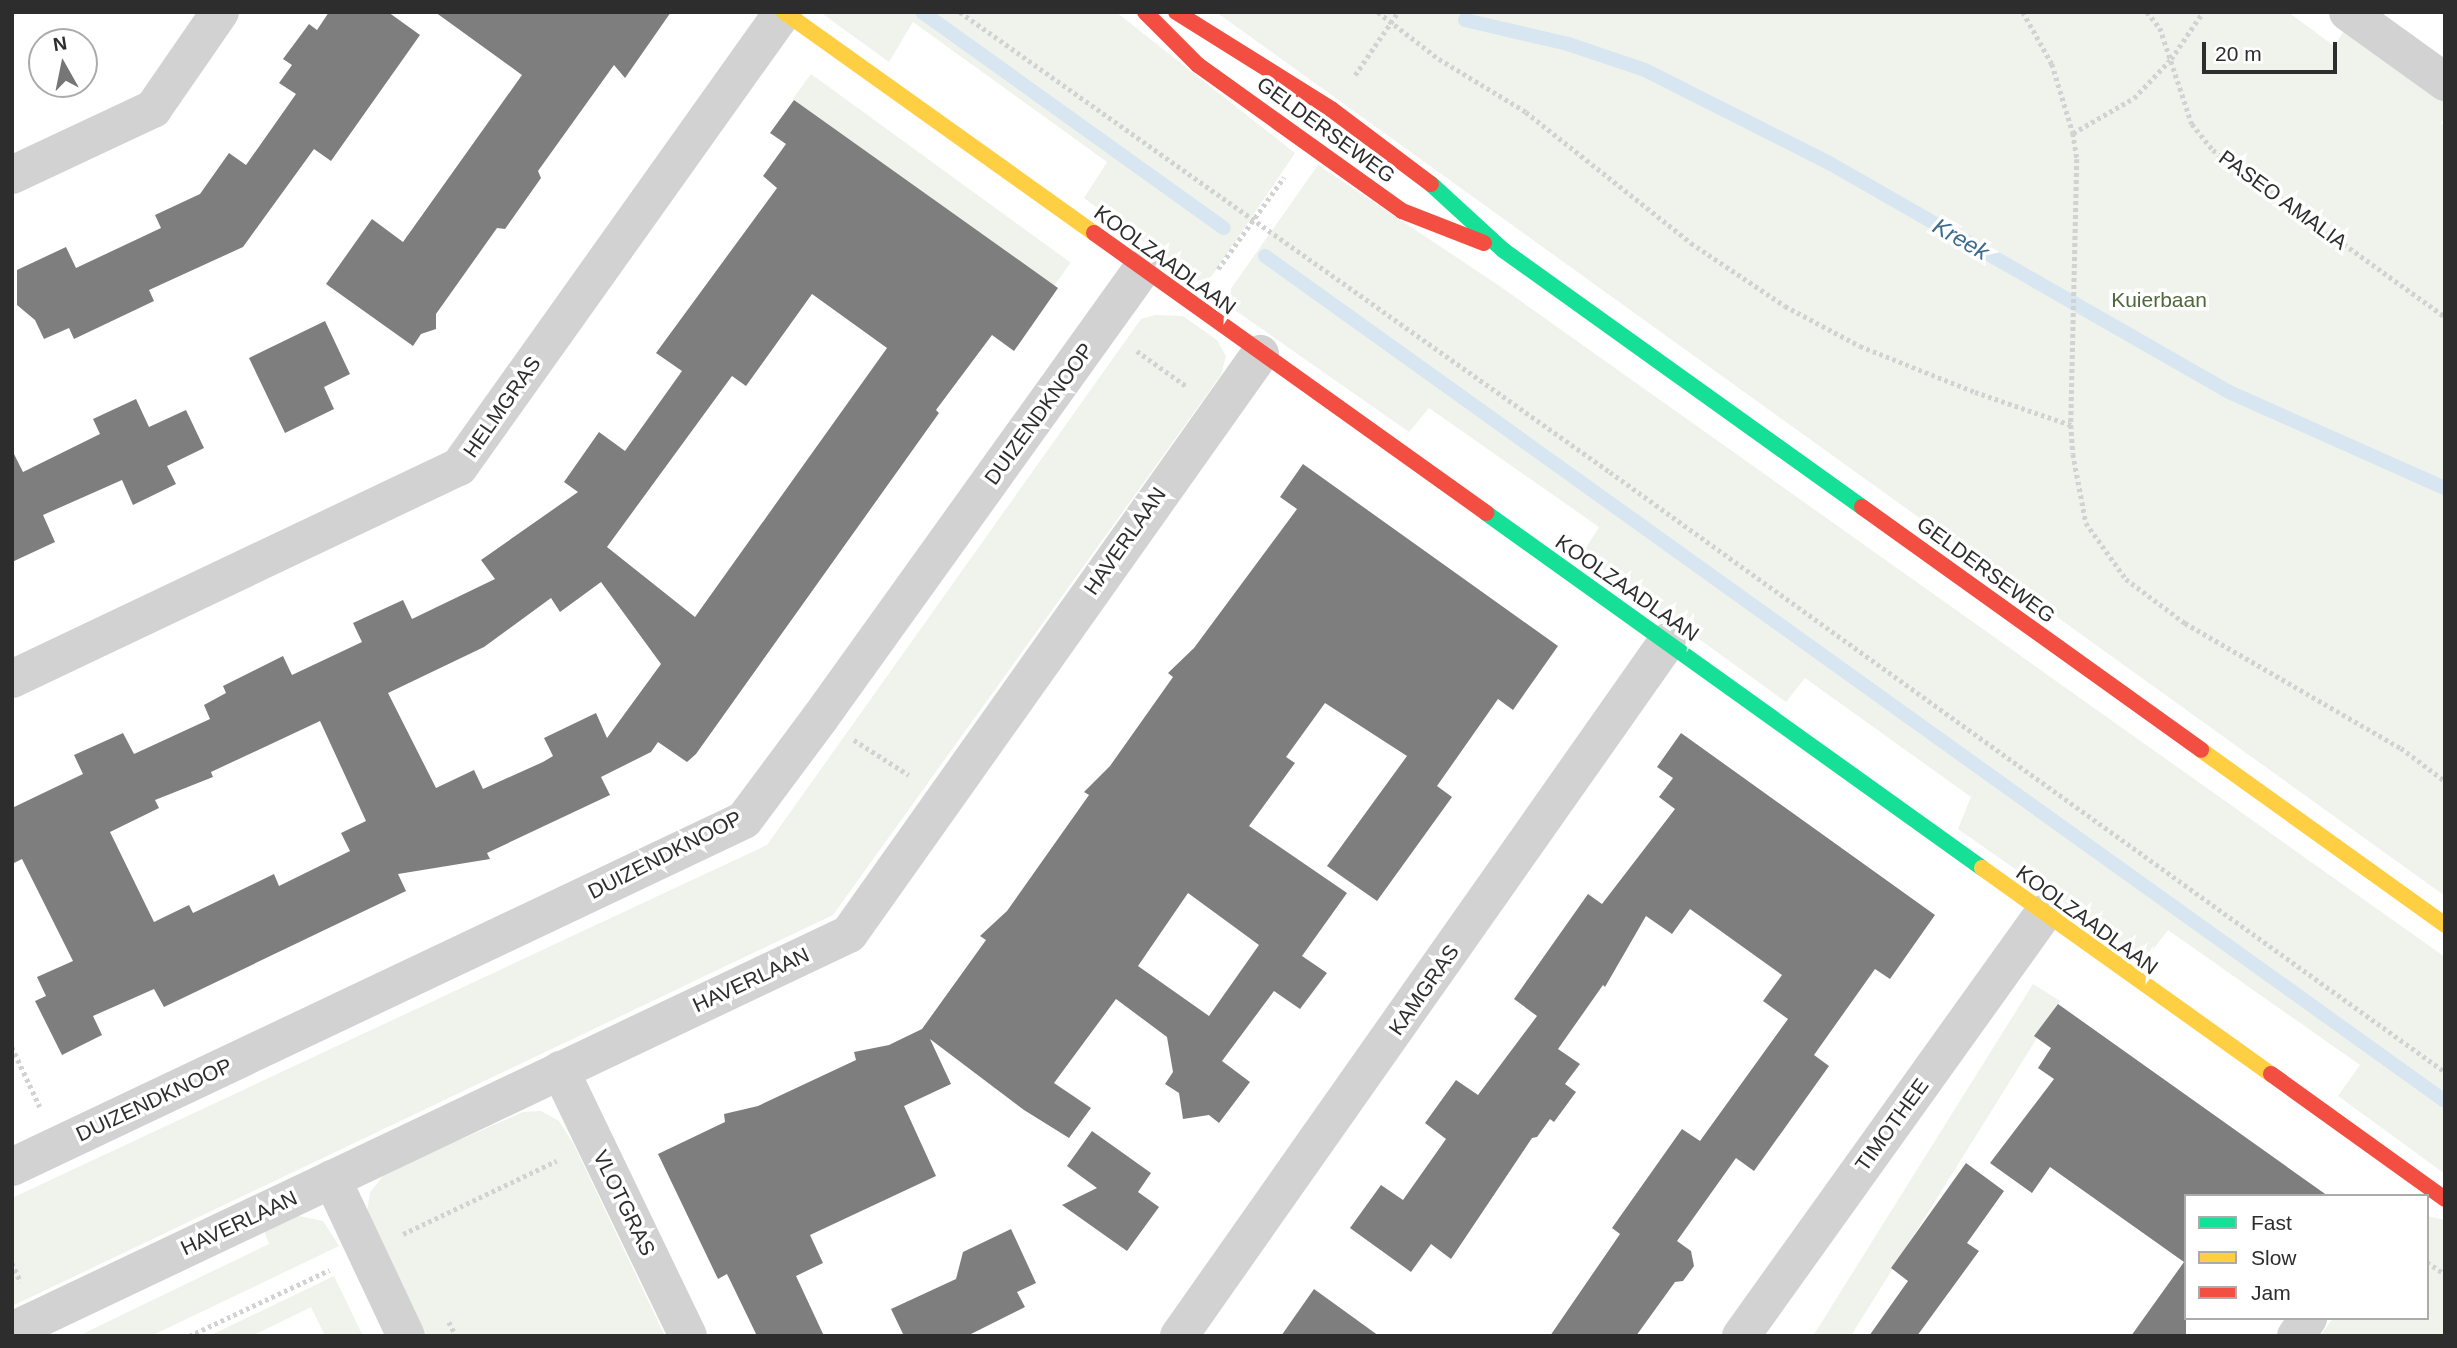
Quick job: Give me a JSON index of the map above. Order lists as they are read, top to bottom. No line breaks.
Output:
{"streets":{"street":["GELDERSEWEG","KOOLZAADLAAN","HELMGRAS","DUIZENDKNOOP","HAVERLAAN","KAMGRAS","TIMOTHEE","VLOTGRAS"],"path":["PASEO AMALIA"]},"crossings":[["KOOLZAADLAAN","HELMGRAS"],["KOOLZAADLAAN","DUIZENDKNOOP"],["KOOLZAADLAAN","HAVERLAAN"],["KOOLZAADLAAN","KAMGRAS"],["KOOLZAADLAAN","TIMOTHEE"],["HAVERLAAN","VLOTGRAS"]],"water":["Kreek"],"parks":["Kuierbaan"],"legend":["Fast","Slow","Jam"],"scale_bar":"20 m","north":"top"}
